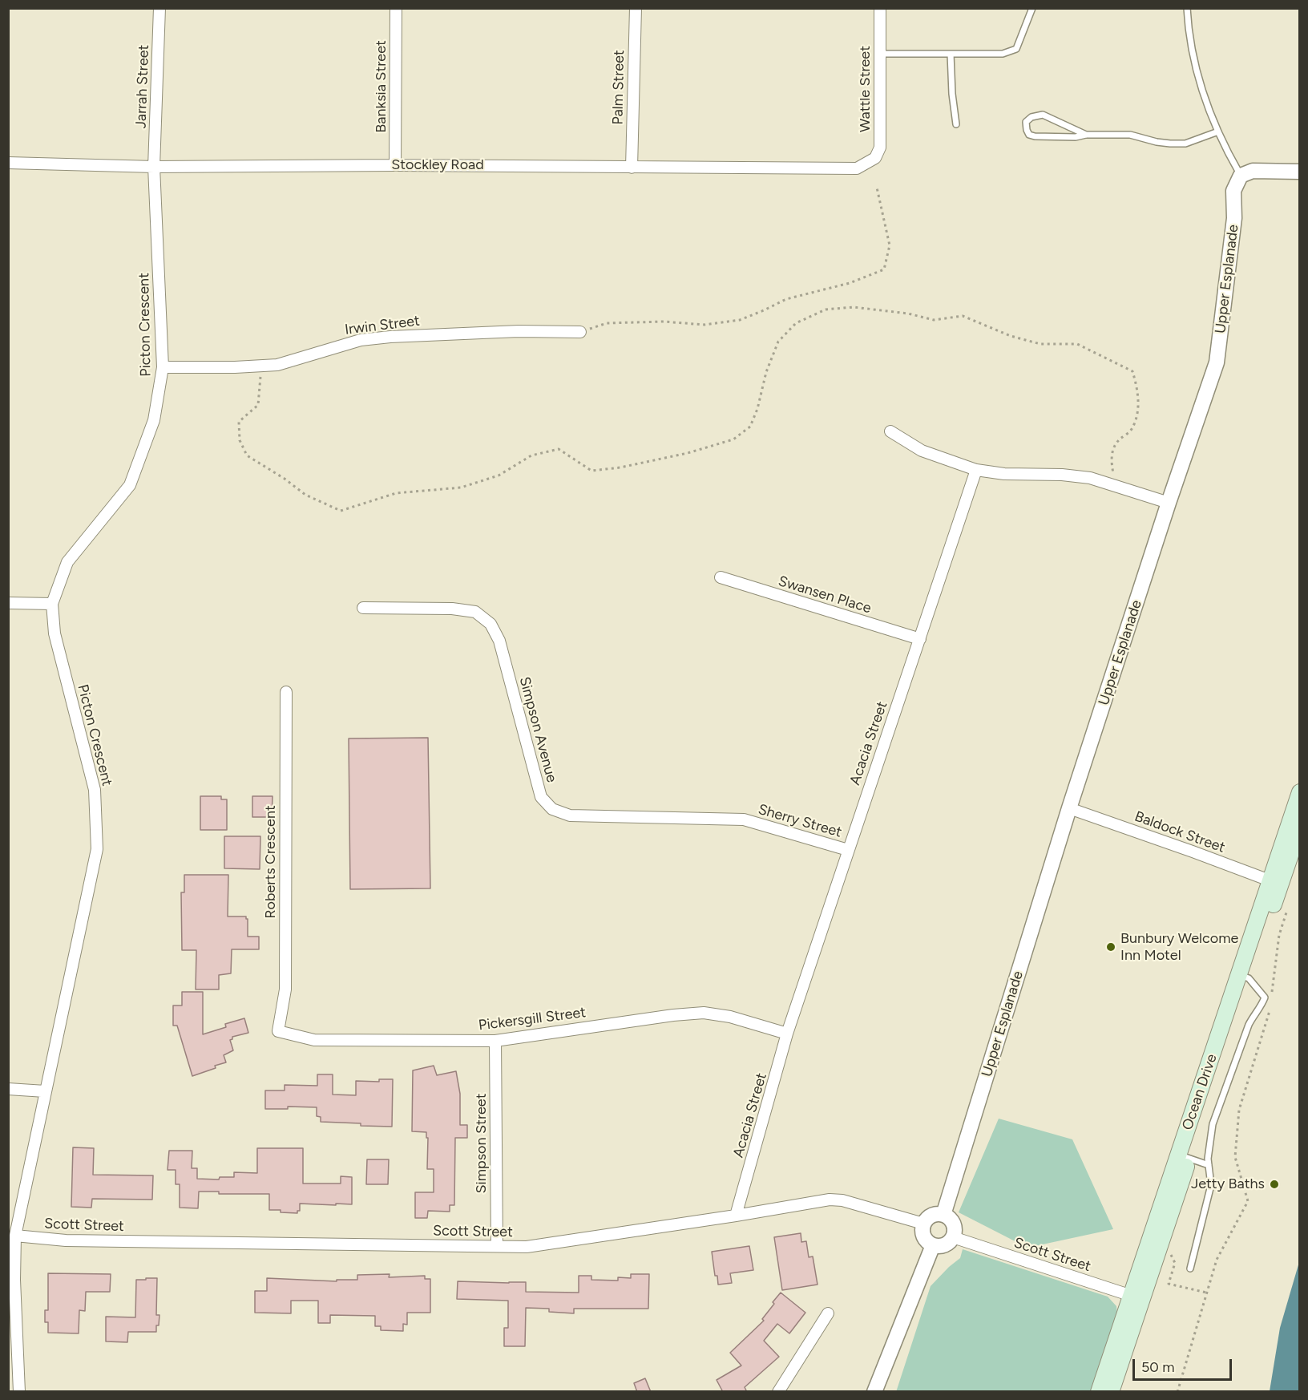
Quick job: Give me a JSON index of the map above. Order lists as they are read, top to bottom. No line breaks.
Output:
{"streets":{"main road":["Ocean Drive"],"street":["Jarrah Street","Banksia Street","Palm Street","Wattle Street","Stockley Road","Upper Esplanade","Picton Crescent","Irwin Street","Swansen Place","Simpson Avenue","Acacia Street","Sherry Street","Baldock Street","Roberts Crescent","Pickersgill Street","Simpson Street","Scott Street"]},"crossings":[["Jarrah Street","Stockley Road"],["Jarrah Street","Picton Crescent"],["Banksia Street","Stockley Road"],["Palm Street","Stockley Road"],["Wattle Street","Stockley Road"],["Stockley Road","Picton Crescent"],["Upper Esplanade","Baldock Street"],["Upper Esplanade","Scott Street"],["Picton Crescent","Irwin Street"],["Picton Crescent","Scott Street"],["Swansen Place","Acacia Street"],["Simpson Avenue","Sherry Street"],["Acacia Street","Sherry Street"],["Acacia Street","Pickersgill Street"],["Acacia Street","Scott Street"],["Baldock Street","Ocean Drive"],["Roberts Crescent","Pickersgill Street"],["Pickersgill Street","Simpson Street"],["Ocean Drive","Scott Street"],["Simpson Street","Scott Street"]],"places":["Bunbury Welcome Inn Motel","Jetty Baths"],"scale_bar":"50 m"}
